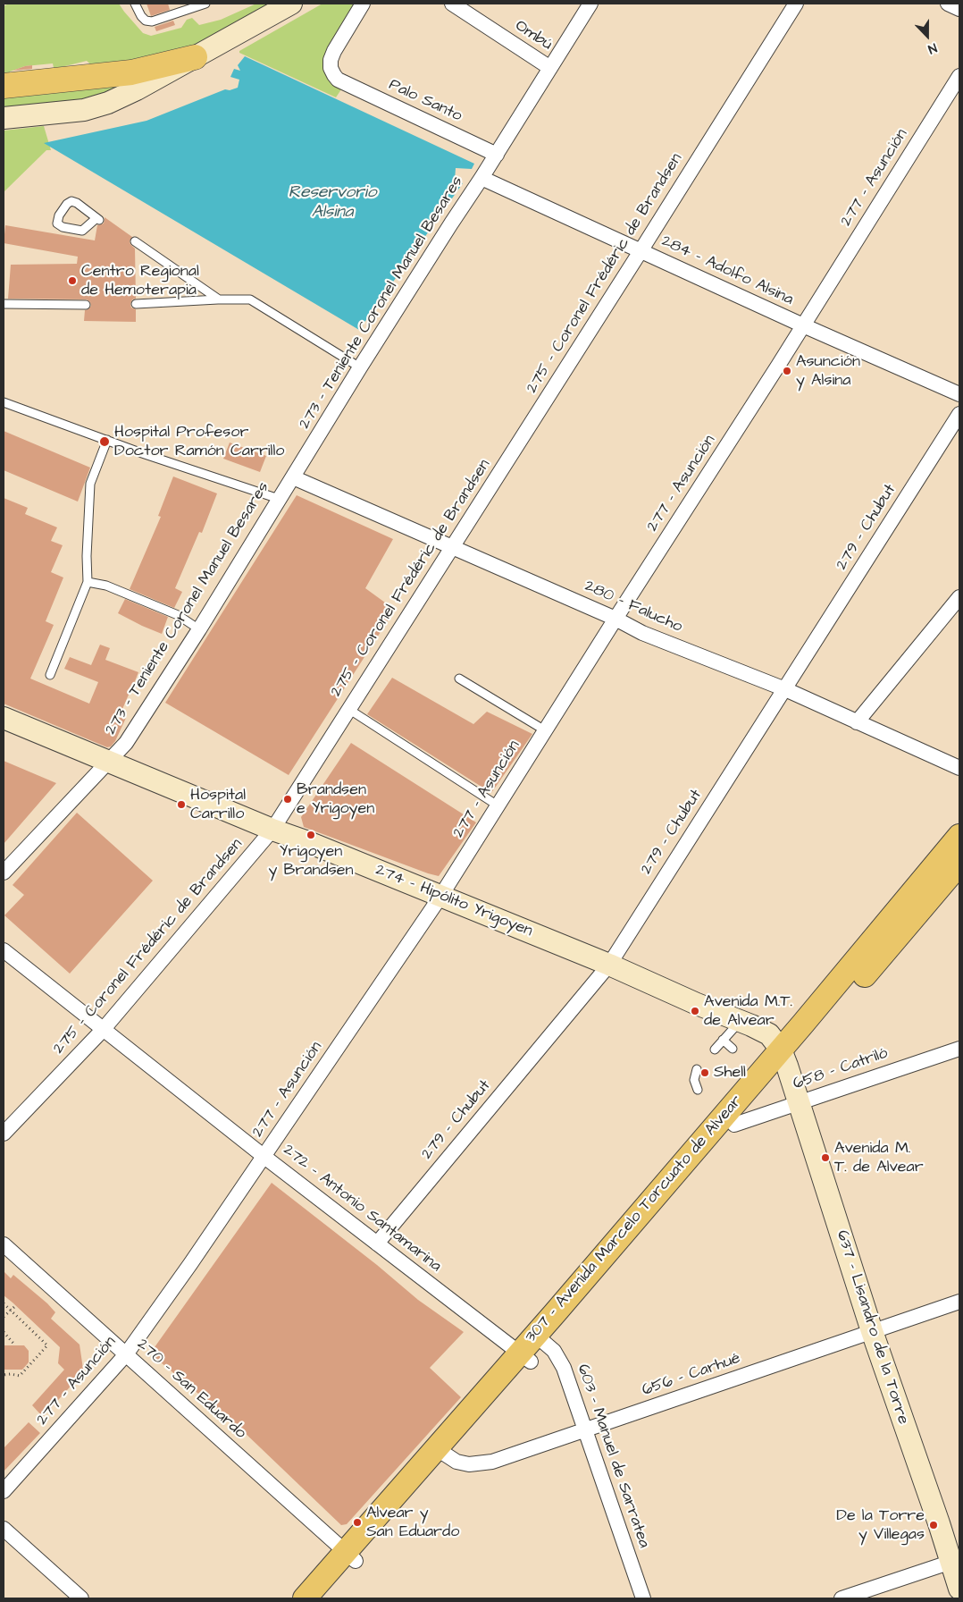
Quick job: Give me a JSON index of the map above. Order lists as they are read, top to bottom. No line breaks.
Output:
{"streets":{"main road":["307 - Avenida Marcelo Torcuato de Alvear"],"street":["Ombú","Palo Santo","277 - Asunción","284 - Adolfo Alsina","275 - Coronel Frédéric de Brandsen","273 - Teniente Coronel Manuel Besares","279 - Chubut","280 - Falucho","274 - Hipólito Yrigoyen","658 - Catriló","272 - Antonio Santamarina","637 - Lisandro de la Torre","656 - Carhué","270 - San Eduardo","603 - Manuel de Sarratea"]},"crossings":[["Ombú","273 - Teniente Coronel Manuel Besares"],["Palo Santo","273 - Teniente Coronel Manuel Besares"],["277 - Asunción","284 - Adolfo Alsina"],["277 - Asunción","280 - Falucho"],["277 - Asunción","274 - Hipólito Yrigoyen"],["277 - Asunción","272 - Antonio Santamarina"],["277 - Asunción","270 - San Eduardo"],["284 - Adolfo Alsina","275 - Coronel Frédéric de Brandsen"],["284 - Adolfo Alsina","273 - Teniente Coronel Manuel Besares"],["275 - Coronel Frédéric de Brandsen","280 - Falucho"],["275 - Coronel Frédéric de Brandsen","274 - Hipólito Yrigoyen"],["275 - Coronel Frédéric de Brandsen","272 - Antonio Santamarina"],["273 - Teniente Coronel Manuel Besares","280 - Falucho"],["273 - Teniente Coronel Manuel Besares","274 - Hipólito Yrigoyen"],["279 - Chubut","280 - Falucho"],["279 - Chubut","274 - Hipólito Yrigoyen"],["279 - Chubut","272 - Antonio Santamarina"],["274 - Hipólito Yrigoyen","307 - Avenida Marcelo Torcuato de Alvear"],["274 - Hipólito Yrigoyen","637 - Lisandro de la Torre"],["658 - Catriló","307 - Avenida Marcelo Torcuato de Alvear"],["658 - Catriló","637 - Lisandro de la Torre"],["272 - Antonio Santamarina","307 - Avenida Marcelo Torcuato de Alvear"],["307 - Avenida Marcelo Torcuato de Alvear","637 - Lisandro de la Torre"],["307 - Avenida Marcelo Torcuato de Alvear","656 - Carhué"],["307 - Avenida Marcelo Torcuato de Alvear","270 - San Eduardo"],["307 - Avenida Marcelo Torcuato de Alvear","603 - Manuel de Sarratea"],["637 - Lisandro de la Torre","656 - Carhué"],["656 - Carhué","603 - Manuel de Sarratea"]],"water":["Reservorio Alsina"],"places":["Centro Regional de Hemoterapia","Asunción y Alsina","Hospital Profesor Doctor Ramón Carrillo","Brandsen e Yrigoyen","Hospital Carrillo","Yrigoyen y Brandsen","Avenida M.T. de Alvear","Shell","Avenida M. T. de Alvear","Alvear y San Eduardo","De la Torre y Villegas"],"north":"bottom"}
